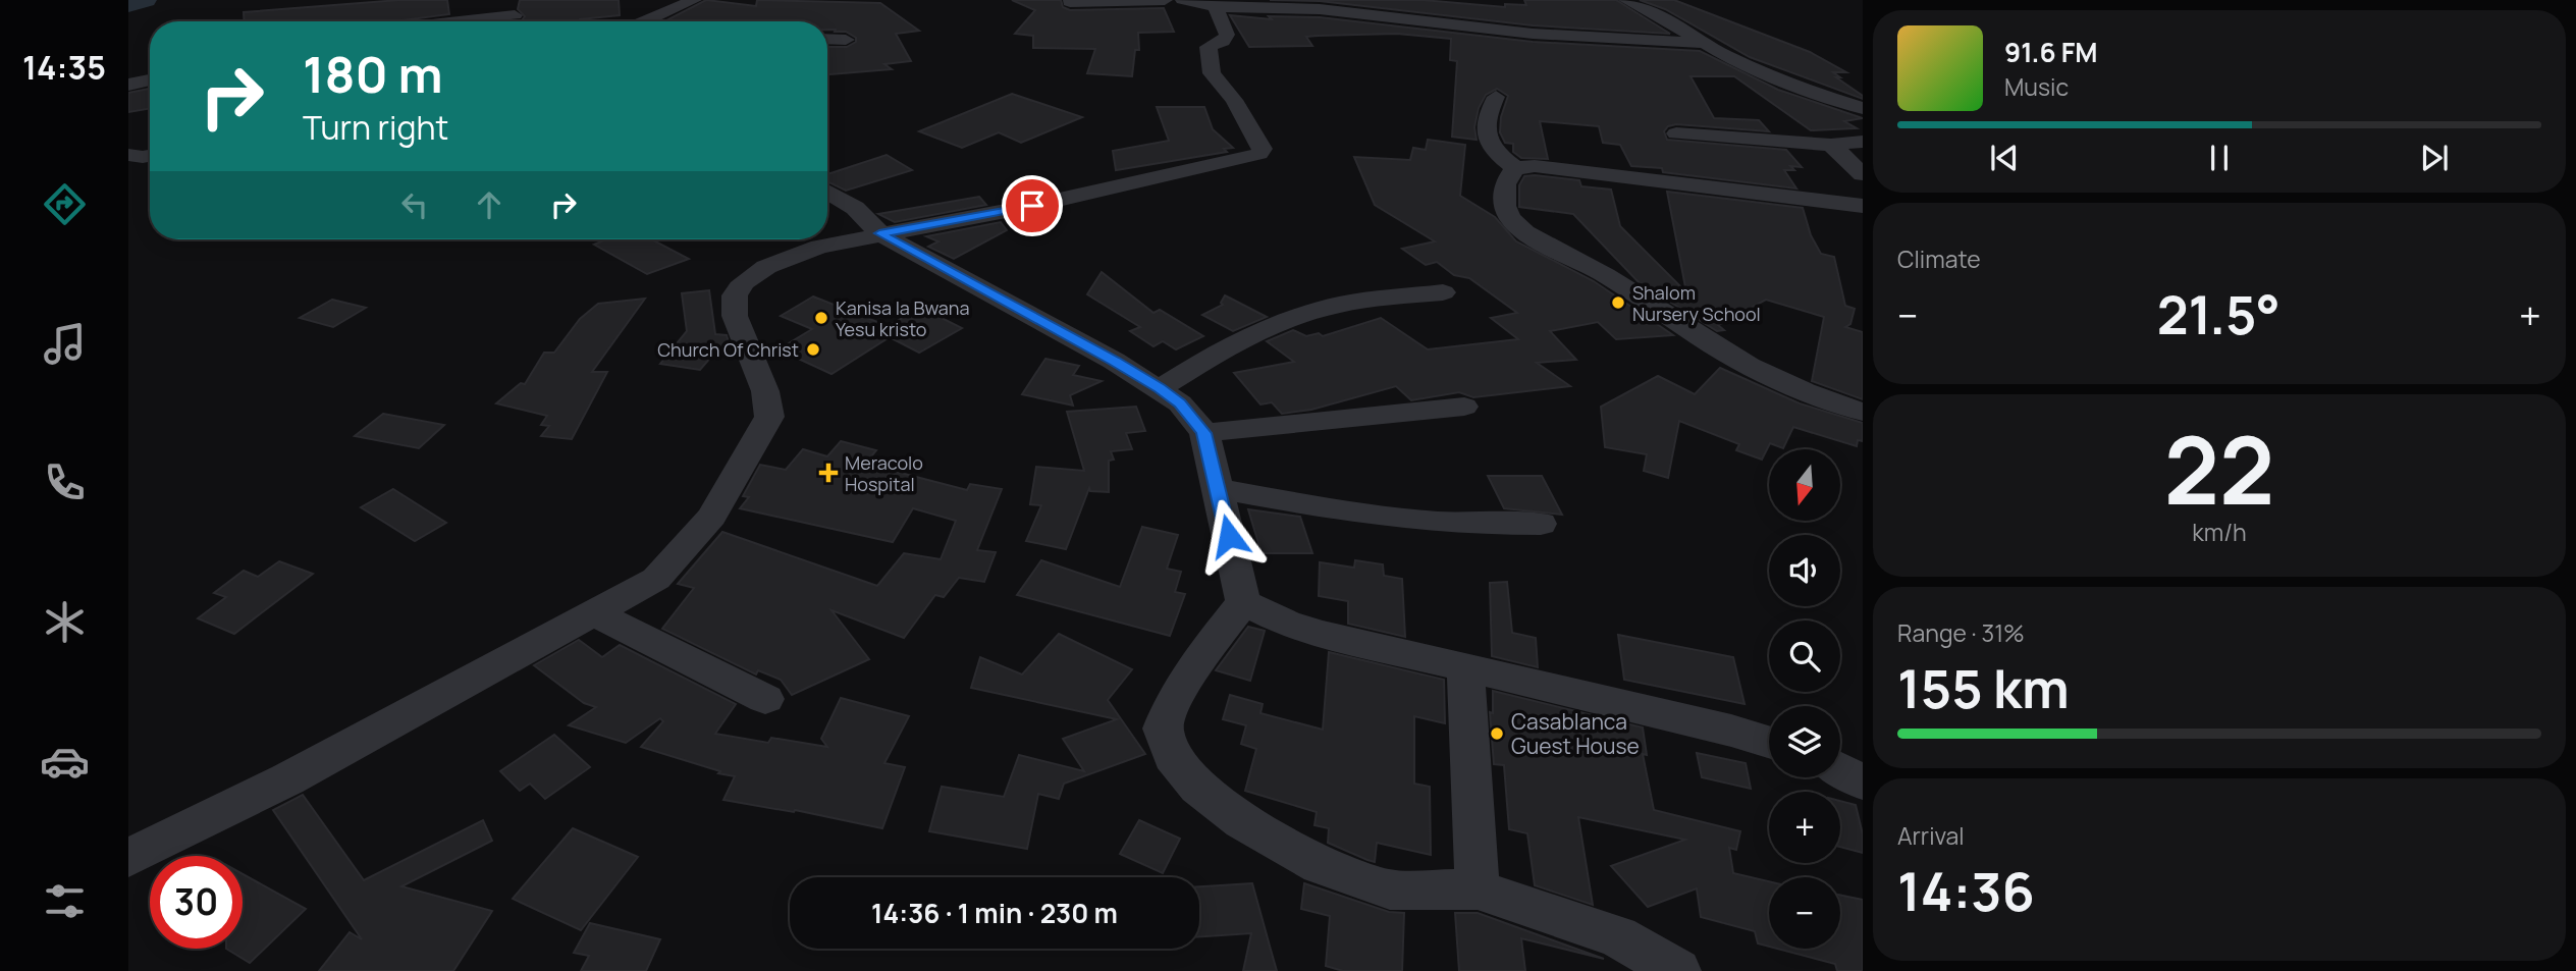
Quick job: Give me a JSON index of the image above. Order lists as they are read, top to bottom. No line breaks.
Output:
{"places":{"other":["Shalom Nursery School","Kanisa la Bwana Yesu kristo","Church Of Christ","Casablanca Guest House"],"health":["Meracolo Hospital"]},"north":"bottom","page":{"tabs":"14:35","turn":["180 m","Turn right"],"song":["91.6 FM","Music"],"tile":["Climate",["22","km/h"],["Range · 31%","155 km"],["Arrival","14:36"]],"heat":["−","21.5°","+"],"map_buttons":["+","−"],"limit":"30","trip":"14:36 · 1 min · 230 m"}}
